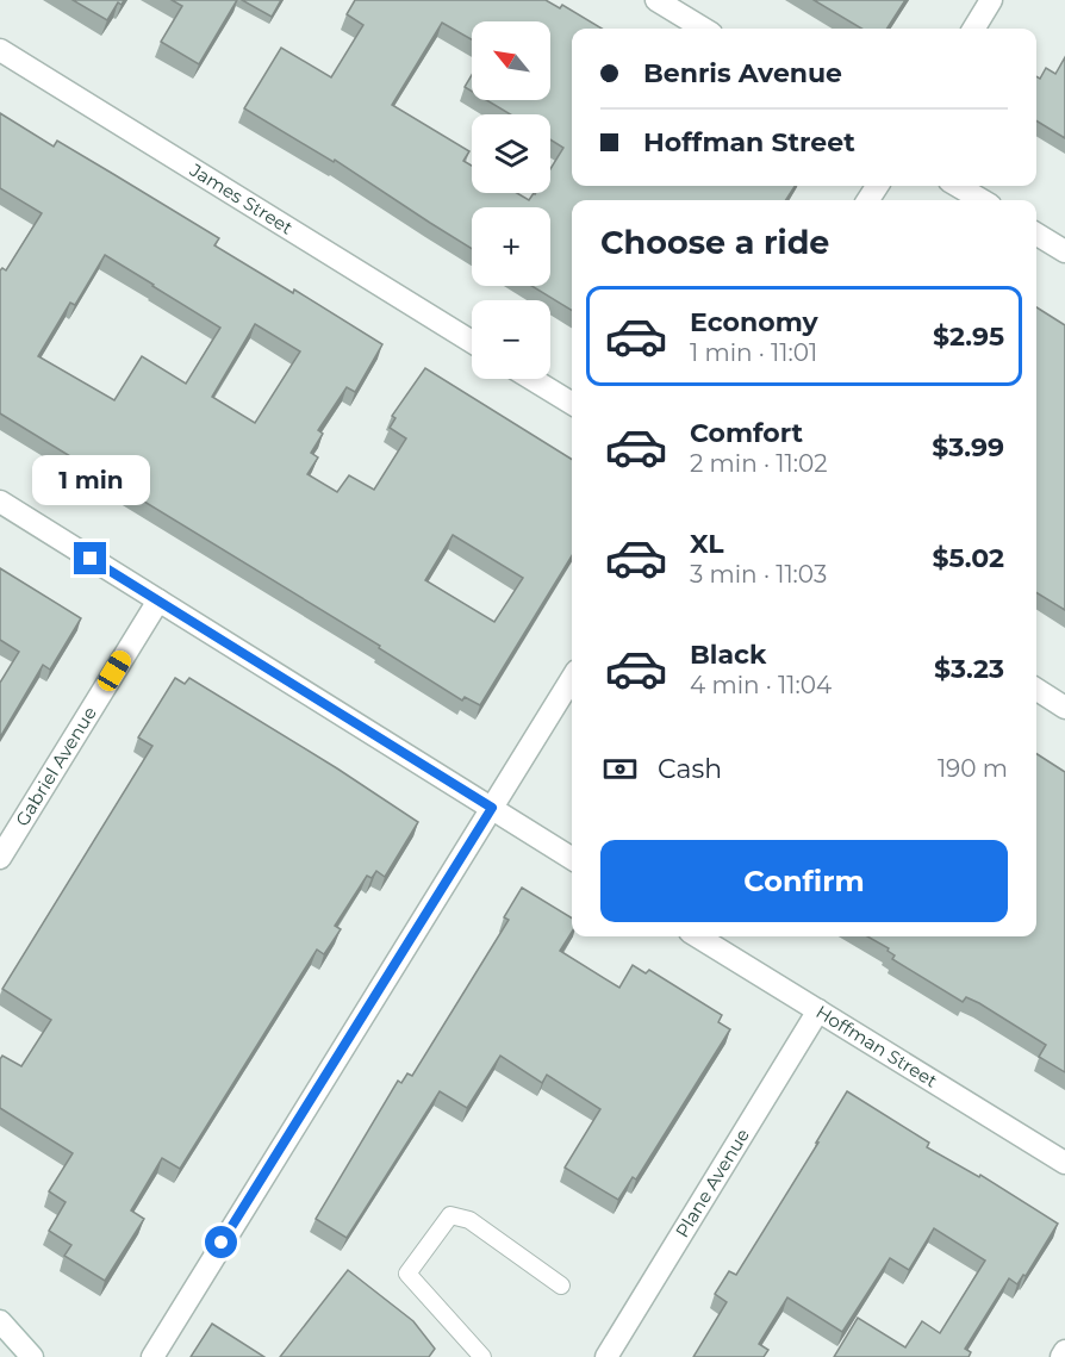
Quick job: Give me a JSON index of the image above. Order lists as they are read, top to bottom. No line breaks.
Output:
{"streets":{"street":["James Street","Gabriel Avenue","Hoffman Street","Plane Avenue"]},"crossings":[["Hoffman Street","Plane Avenue"]],"north":"top left","page":{"map_buttons":["+","−"],"banner":["Benris Avenue","Hoffman Street"],"heading":"Choose a ride","list":[{"name":"Economy","note":"1 min · 11:01","value":"$2.95"},{"name":"Comfort","note":"2 min · 11:02","value":"$3.99"},{"name":"XL","note":"3 min · 11:03","value":"$5.02"},{"name":"Black","note":"4 min · 11:04","value":"$3.23"}],"bubble":"1 min","pay":["Cash","190 m"],"buttons":"Confirm"}}
